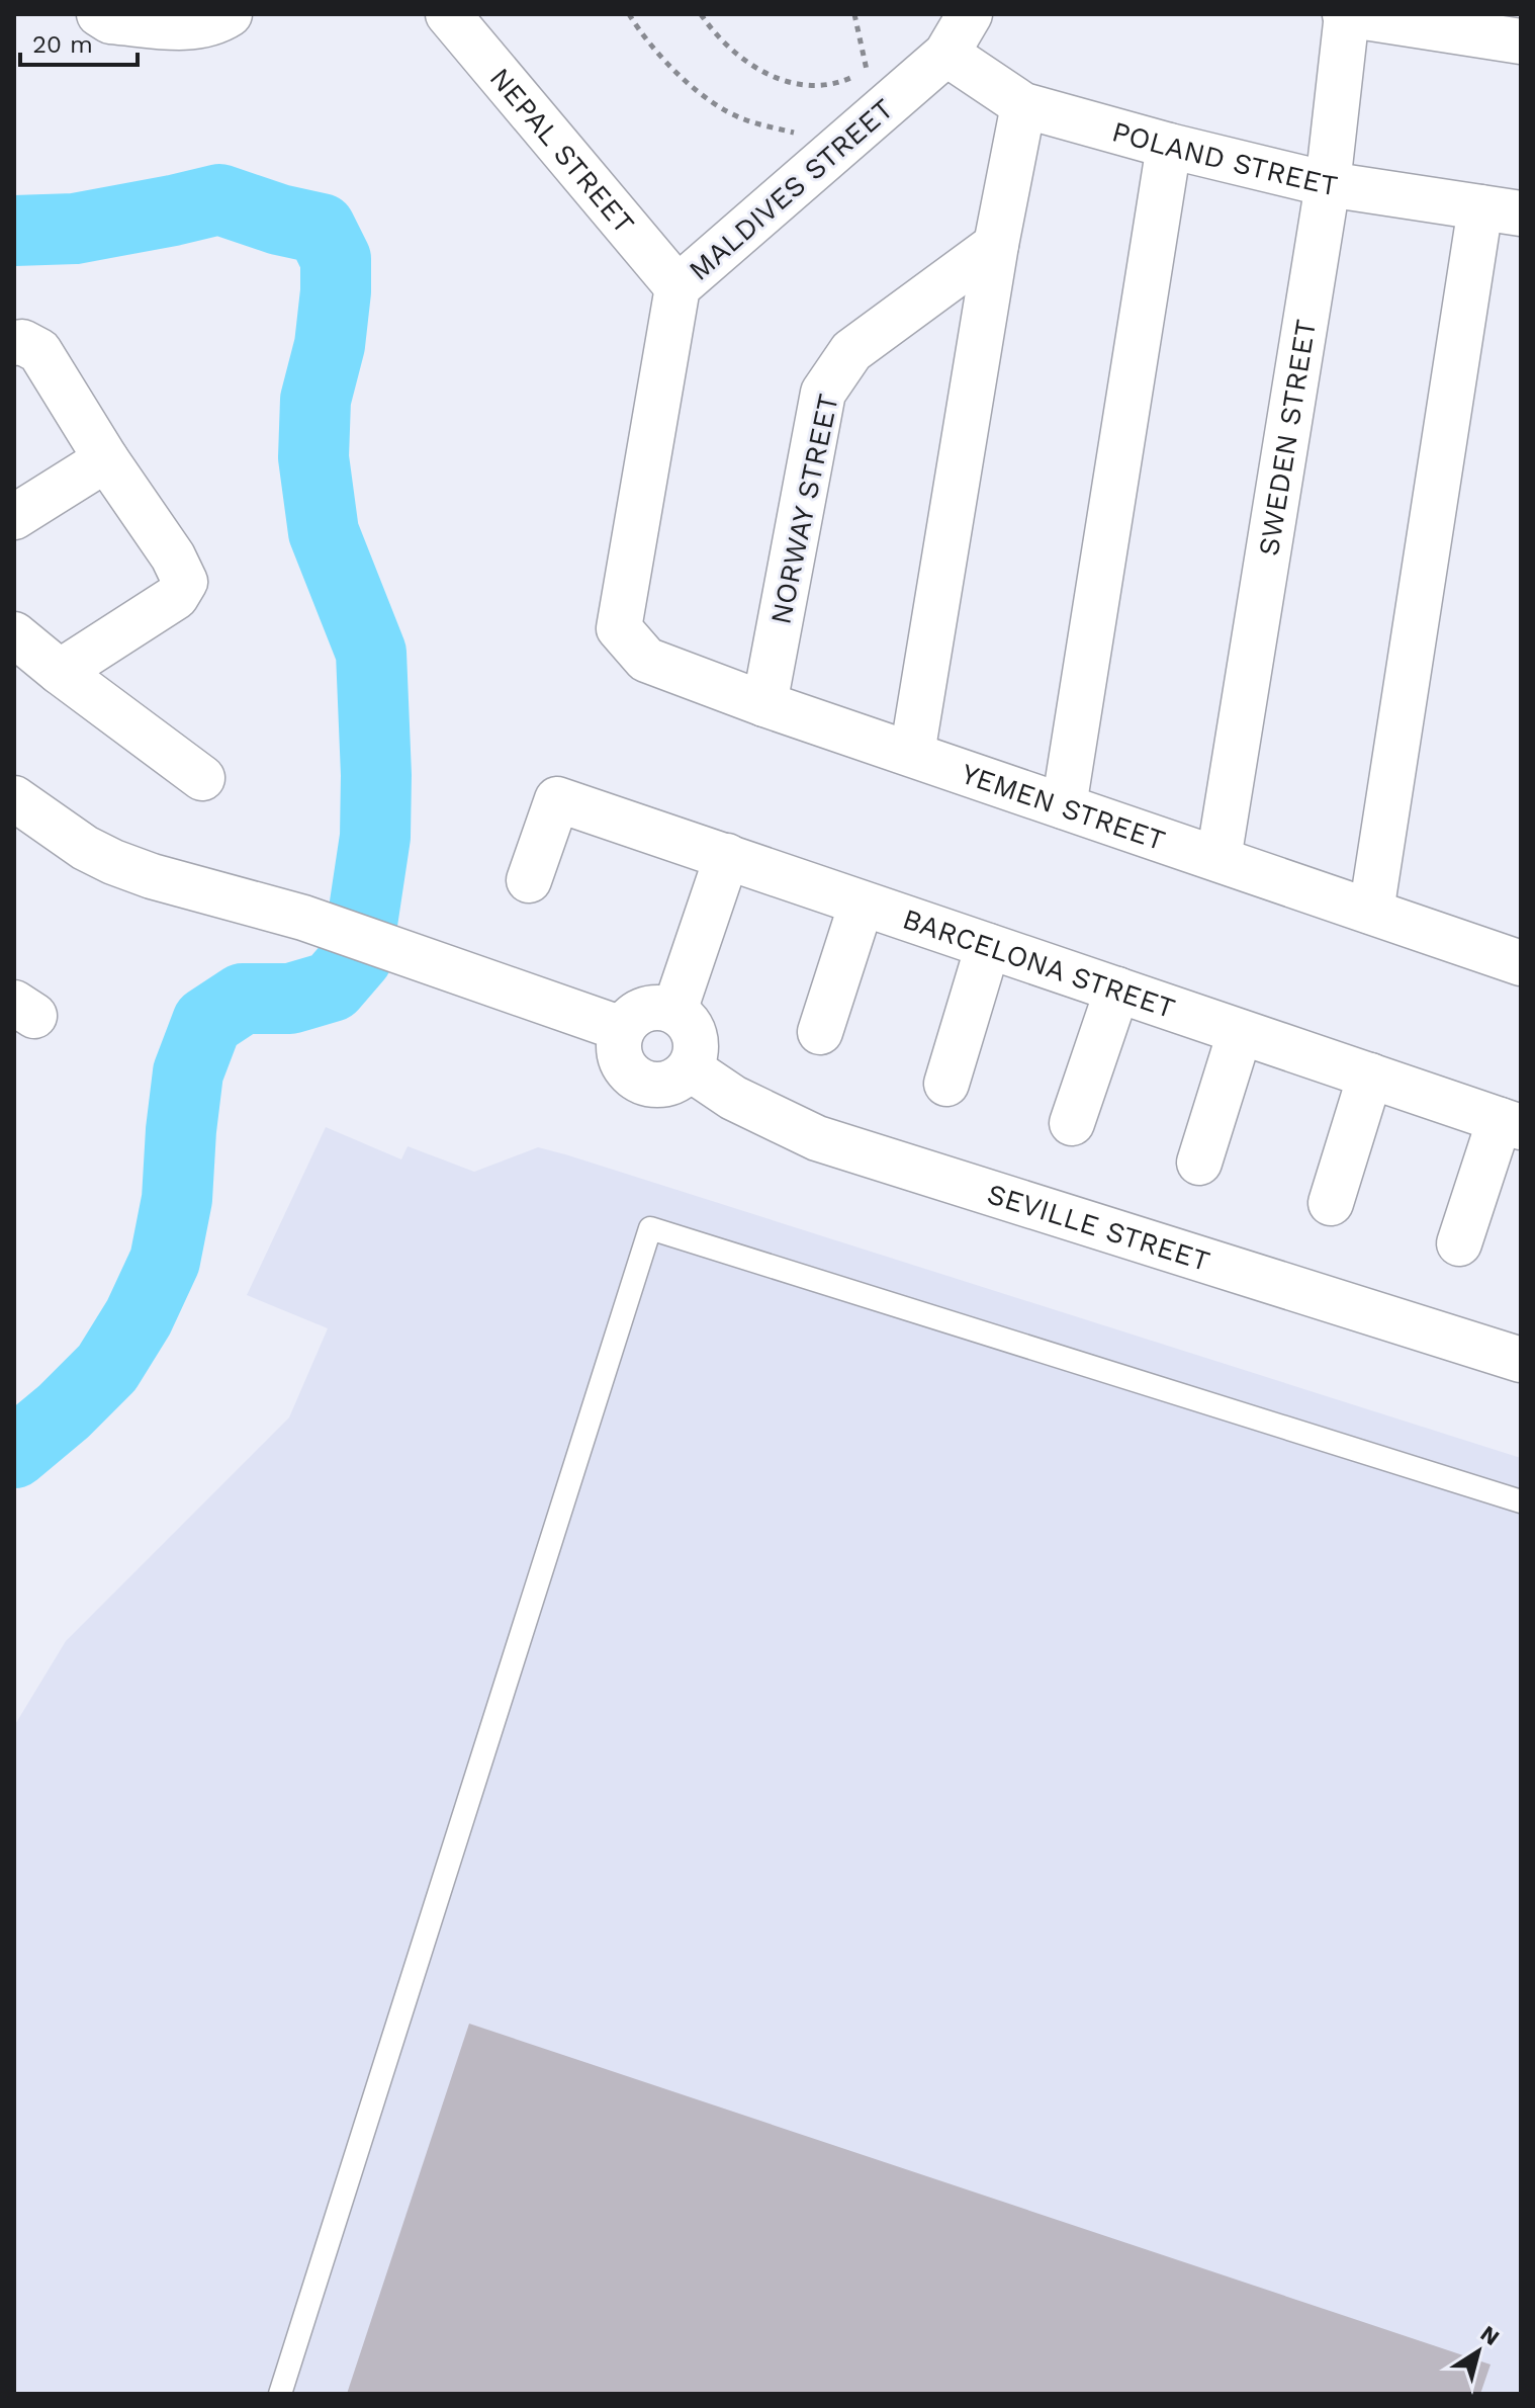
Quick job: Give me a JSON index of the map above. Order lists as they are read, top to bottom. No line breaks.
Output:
{"streets":{"street":["NEPAL STREET","POLAND STREET","MALDIVES STREET","SWEDEN STREET","NORWAY STREET","YEMEN STREET","BARCELONA STREET","SEVILLE STREET"]},"crossings":[["NEPAL STREET","MALDIVES STREET"],["POLAND STREET","MALDIVES STREET"],["POLAND STREET","SWEDEN STREET"],["MALDIVES STREET","YEMEN STREET"],["SWEDEN STREET","YEMEN STREET"],["NORWAY STREET","YEMEN STREET"]],"scale_bar":"20 m","north":"top right"}
